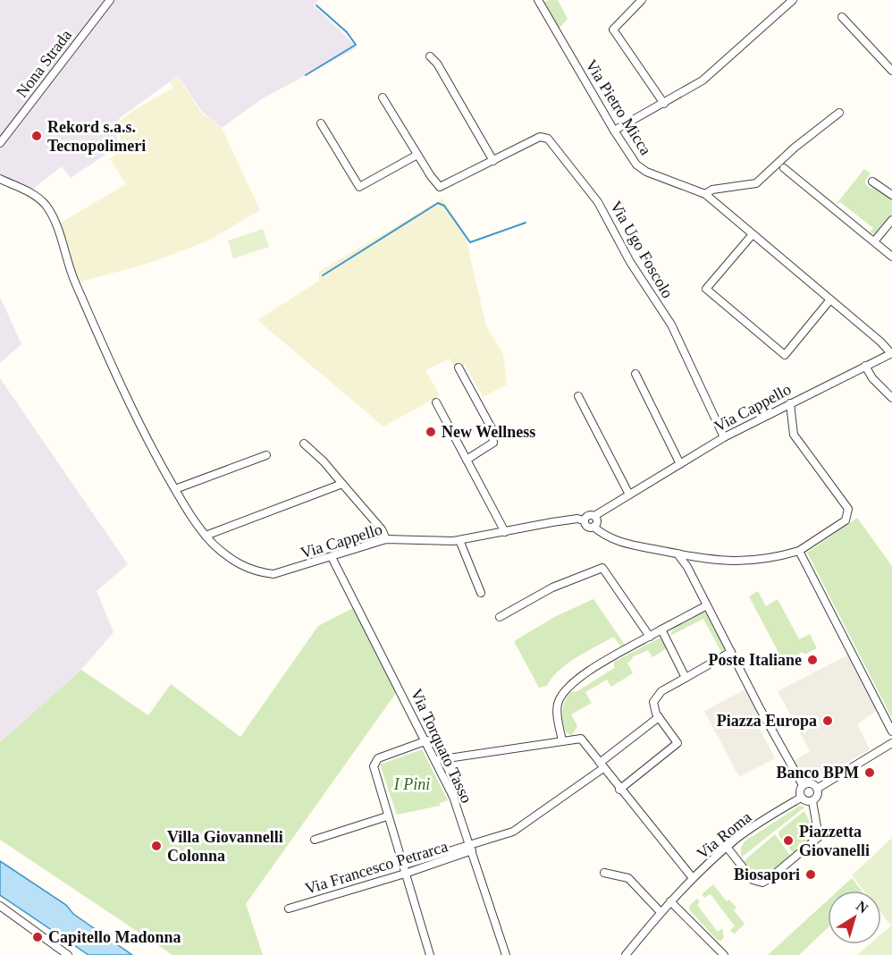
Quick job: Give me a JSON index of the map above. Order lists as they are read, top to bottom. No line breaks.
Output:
{"streets":{"street":["Nona Strada","Via Pietro Micca","Via Ugo Foscolo","Via Cappello","Via Torquato Tasso","Via Roma","Via Francesco Petrarca"]},"crossings":[["Via Pietro Micca","Via Cappello"],["Via Ugo Foscolo","Via Cappello"],["Via Cappello","Via Torquato Tasso"],["Via Torquato Tasso","Via Francesco Petrarca"]],"parks":["I Pini"],"places":["Rekord s.a.s. Tecnopolimeri","New Wellness","Poste Italiane","Piazza Europa","Banco BPM","Piazzetta Giovanelli","Villa Giovannelli Colonna","Biosapori","Capitello Madonna"],"north":"top right"}
